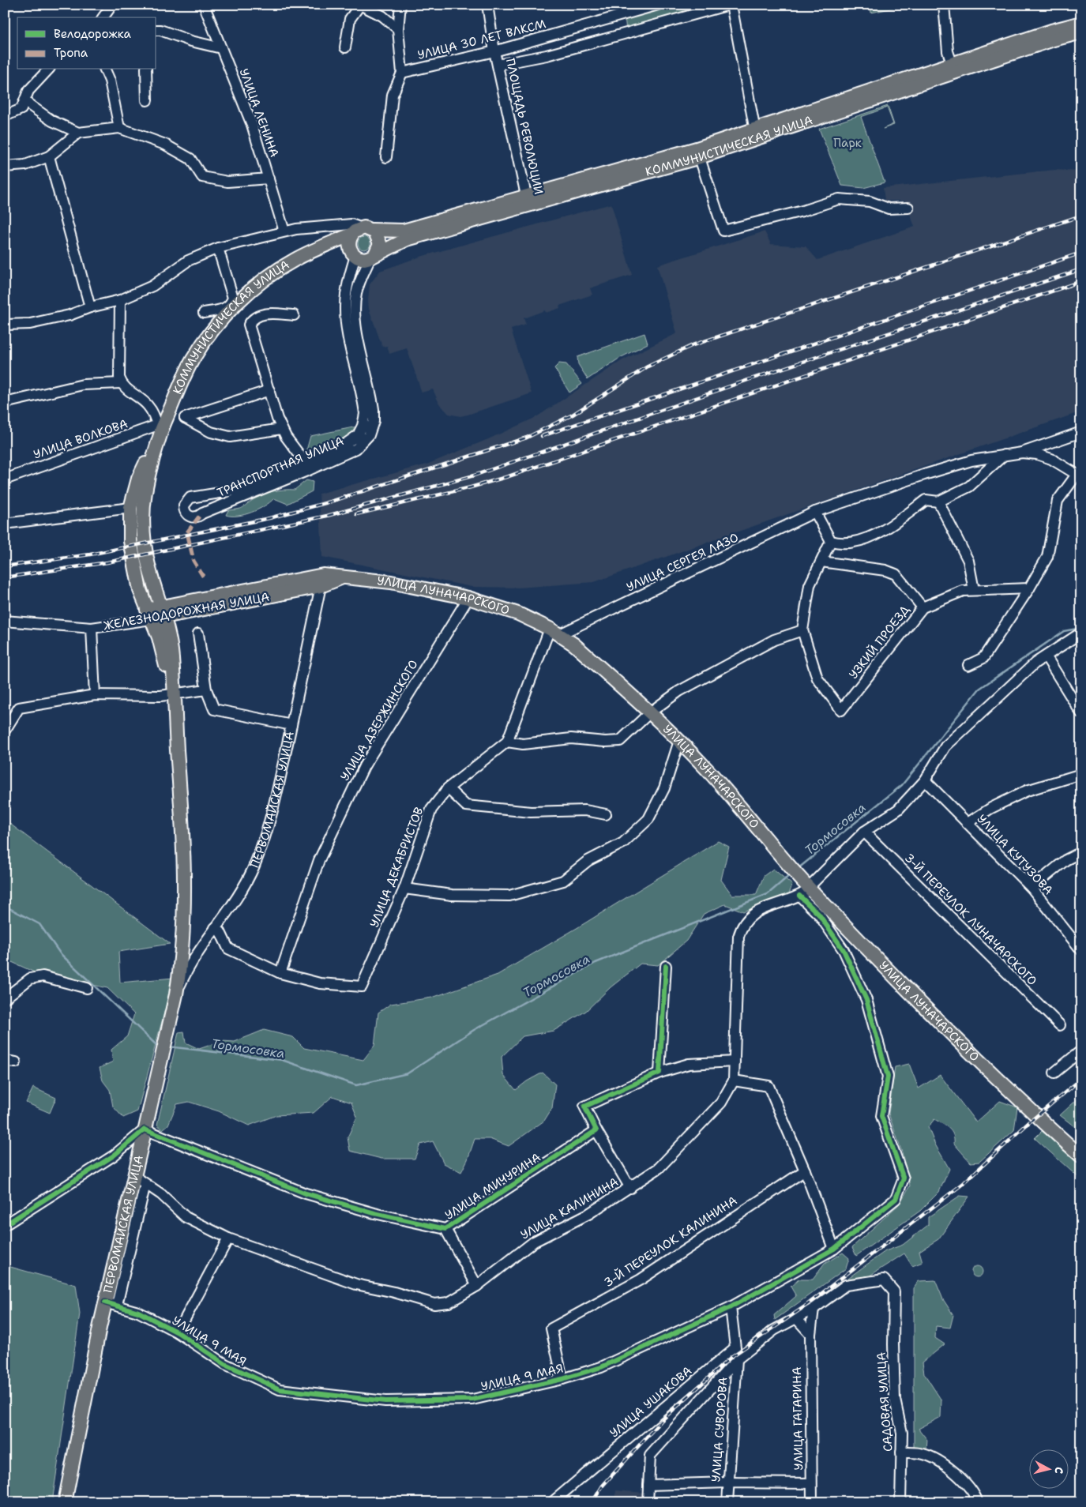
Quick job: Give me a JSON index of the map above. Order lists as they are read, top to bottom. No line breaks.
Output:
{"streets":{"main road":["КОММУНИСТИЧЕСКАЯ УЛИЦА","УЛИЦА ЛУНАЧАРСКОГО","ЖЕЛЕЗНОДОРОЖНАЯ УЛИЦА","ПЕРВОМАЙСКАЯ УЛИЦА"],"street":["УЛИЦА 30 ЛЕТ ВЛКСМ","УЛИЦА ЛЕНИНА","ПЛОЩАДЬ РЕВОЛЮЦИИ","УЛИЦА ВОЛКОВА","ТРАНСПОРТНАЯ УЛИЦА","УЛИЦА СЕРГЕЯ ЛАЗО","УЗКИЙ ПРОЕЗД","УЛИЦА ДЗЕРЖИНСКОГО","УЛИЦА КУТУЗОВА","УЛИЦА ДЕКАБРИСТОВ","3-Й ПЕРЕУЛОК ЛУНАЧАРСКОГО","УЛИЦА МИЧУРИНА","УЛИЦА КАЛИНИНА","3-Й ПЕРЕУЛОК КАЛИНИНА","УЛИЦА 9 МАЯ","УЛИЦА УШАКОВА","САДОВАЯ УЛИЦА","УЛИЦА ГАГАРИНА","УЛИЦА СУВОРОВА"]},"crossings":[["УЛИЦА 30 ЛЕТ ВЛКСМ","ПЛОЩАДЬ РЕВОЛЮЦИИ"],["ПЛОЩАДЬ РЕВОЛЮЦИИ","КОММУНИСТИЧЕСКАЯ УЛИЦА"],["КОММУНИСТИЧЕСКАЯ УЛИЦА","УЛИЦА ВОЛКОВА"],["КОММУНИСТИЧЕСКАЯ УЛИЦА","ТРАНСПОРТНАЯ УЛИЦА"],["КОММУНИСТИЧЕСКАЯ УЛИЦА","ПЕРВОМАЙСКАЯ УЛИЦА"],["УЛИЦА СЕРГЕЯ ЛАЗО","УЛИЦА ЛУНАЧАРСКОГО"],["УЛИЦА ЛУНАЧАРСКОГО","ЖЕЛЕЗНОДОРОЖНАЯ УЛИЦА"],["УЛИЦА ЛУНАЧАРСКОГО","УЛИЦА ДЗЕРЖИНСКОГО"],["УЛИЦА ЛУНАЧАРСКОГО","УЛИЦА КАЛИНИНА"],["УЛИЦА ЛУНАЧАРСКОГО","УЛИЦА 9 МАЯ"],["ЖЕЛЕЗНОДОРОЖНАЯ УЛИЦА","ПЕРВОМАЙСКАЯ УЛИЦА"],["УЛИЦА ДЗЕРЖИНСКОГО","УЛИЦА ДЕКАБРИСТОВ"],["ПЕРВОМАЙСКАЯ УЛИЦА","УЛИЦА МИЧУРИНА"],["ПЕРВОМАЙСКАЯ УЛИЦА","УЛИЦА КАЛИНИНА"],["ПЕРВОМАЙСКАЯ УЛИЦА","УЛИЦА 9 МАЯ"],["УЛИЦА КАЛИНИНА","УЛИЦА 9 МАЯ"],["3-Й ПЕРЕУЛОК КАЛИНИНА","УЛИЦА 9 МАЯ"],["УЛИЦА 9 МАЯ","УЛИЦА УШАКОВА"],["САДОВАЯ УЛИЦА","УЛИЦА ГАГАРИНА"]],"water":["Тормосовка"],"parks":["Парк"],"legend":["Велодорожка","Тропа"],"north":"right"}
